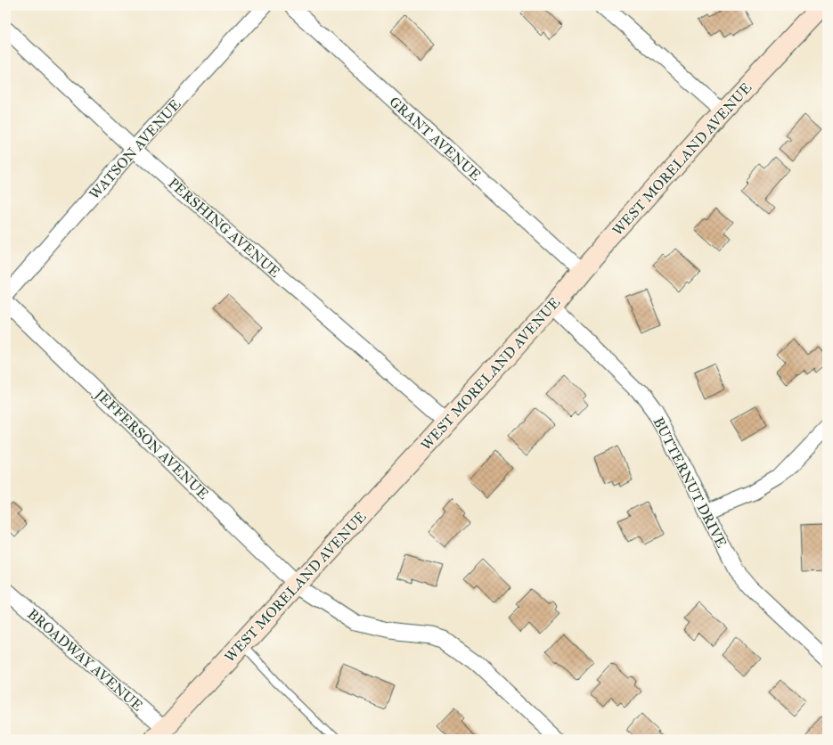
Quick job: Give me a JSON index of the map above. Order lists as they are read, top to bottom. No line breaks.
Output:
{"streets":{"street":["GRANT AVENUE","WATSON AVENUE","WEST MORELAND AVENUE","PERSHING AVENUE","JEFFERSON AVENUE","BUTTERNUT DRIVE","BROADWAY AVENUE"]},"crossings":[["GRANT AVENUE","WEST MORELAND AVENUE"],["WATSON AVENUE","PERSHING AVENUE"],["WEST MORELAND AVENUE","PERSHING AVENUE"],["WEST MORELAND AVENUE","JEFFERSON AVENUE"],["WEST MORELAND AVENUE","BUTTERNUT DRIVE"],["WEST MORELAND AVENUE","BROADWAY AVENUE"]]}
